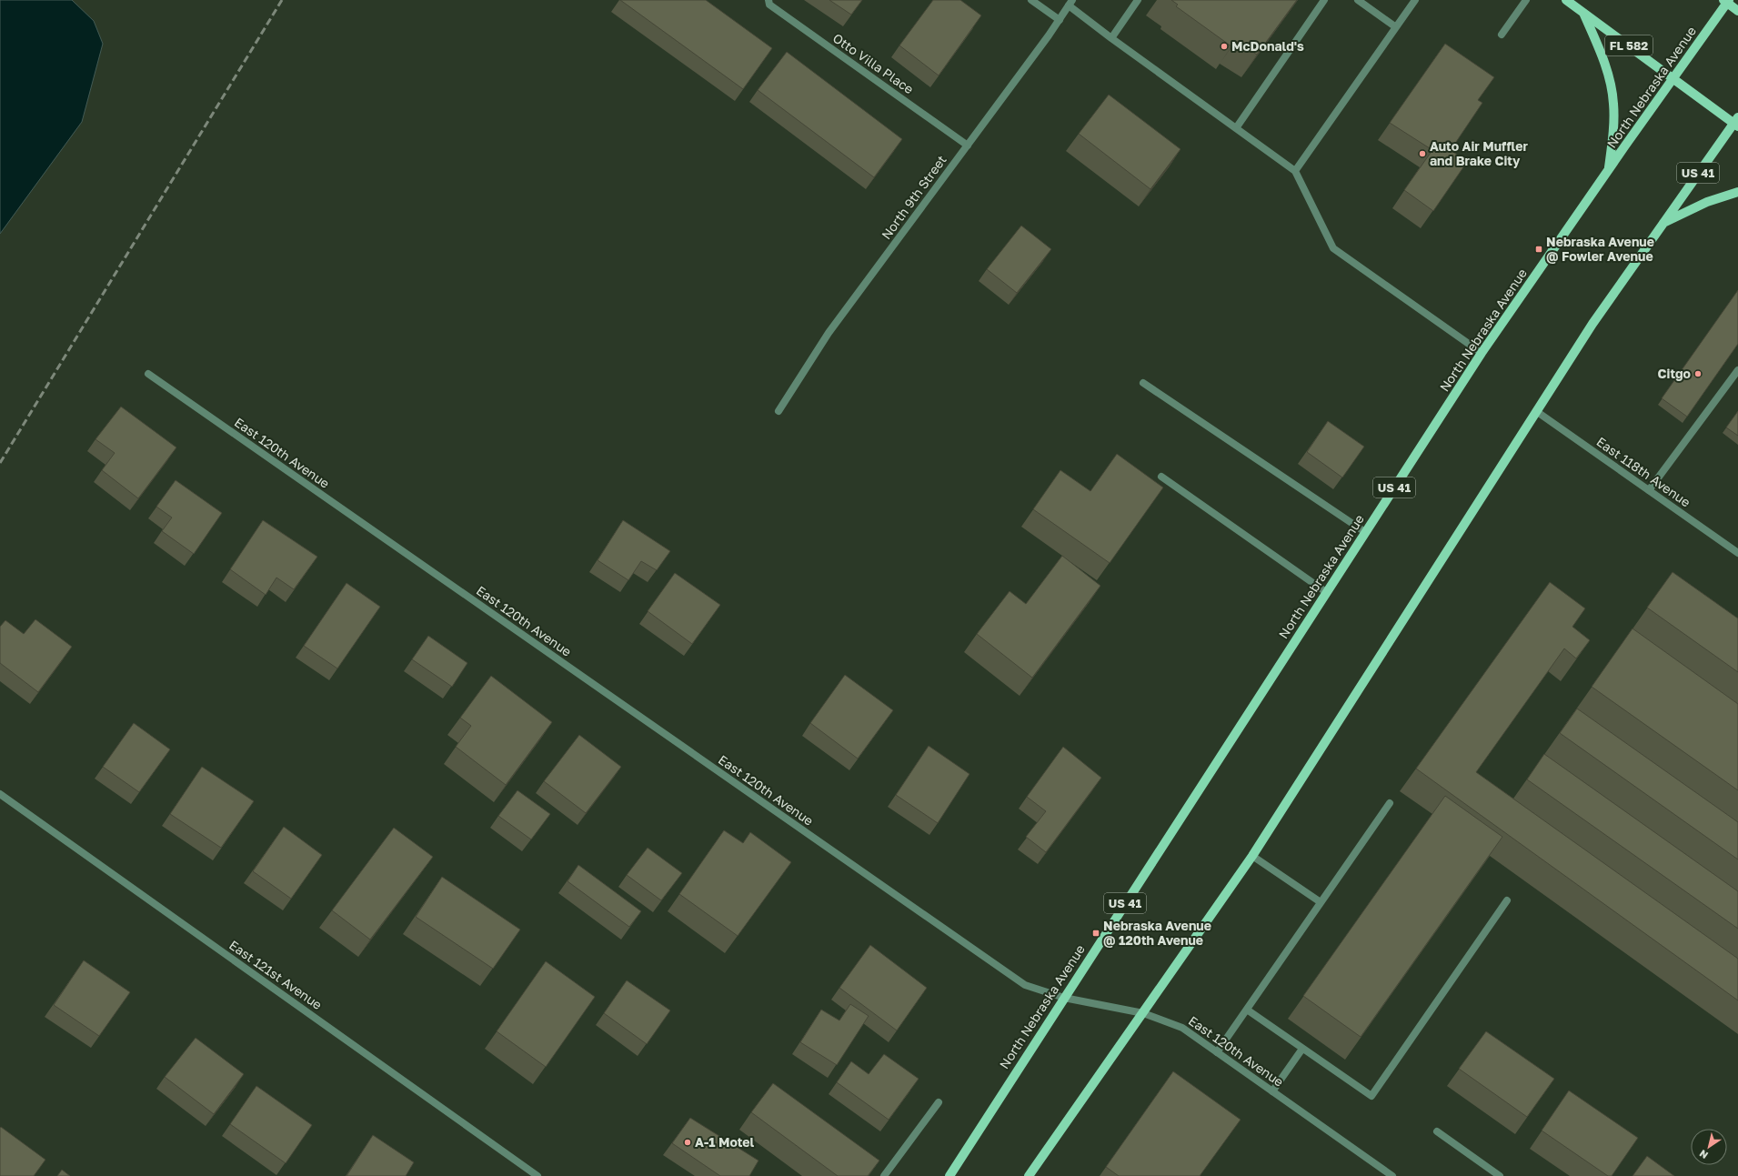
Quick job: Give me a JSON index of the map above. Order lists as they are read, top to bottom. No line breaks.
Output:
{"streets":{"main road":["FL 582","North Nebraska Avenue","US 41"],"street":["Otto Villa Place","North 9th Street","East 120th Avenue","East 118th Avenue","East 121st Avenue"]},"crossings":[["FL 582","North Nebraska Avenue"],["FL 582","US 41"],["Otto Villa Place","North 9th Street"],["North Nebraska Avenue","East 120th Avenue"],["US 41","East 120th Avenue"],["US 41","East 118th Avenue"]],"places":{"other":["McDonald's","Auto Air Muffler and Brake City","Citgo","A-1 Motel"],"transit":["Nebraska Avenue @ Fowler Avenue","Nebraska Avenue @ 120th Avenue"]},"north":"bottom left"}
